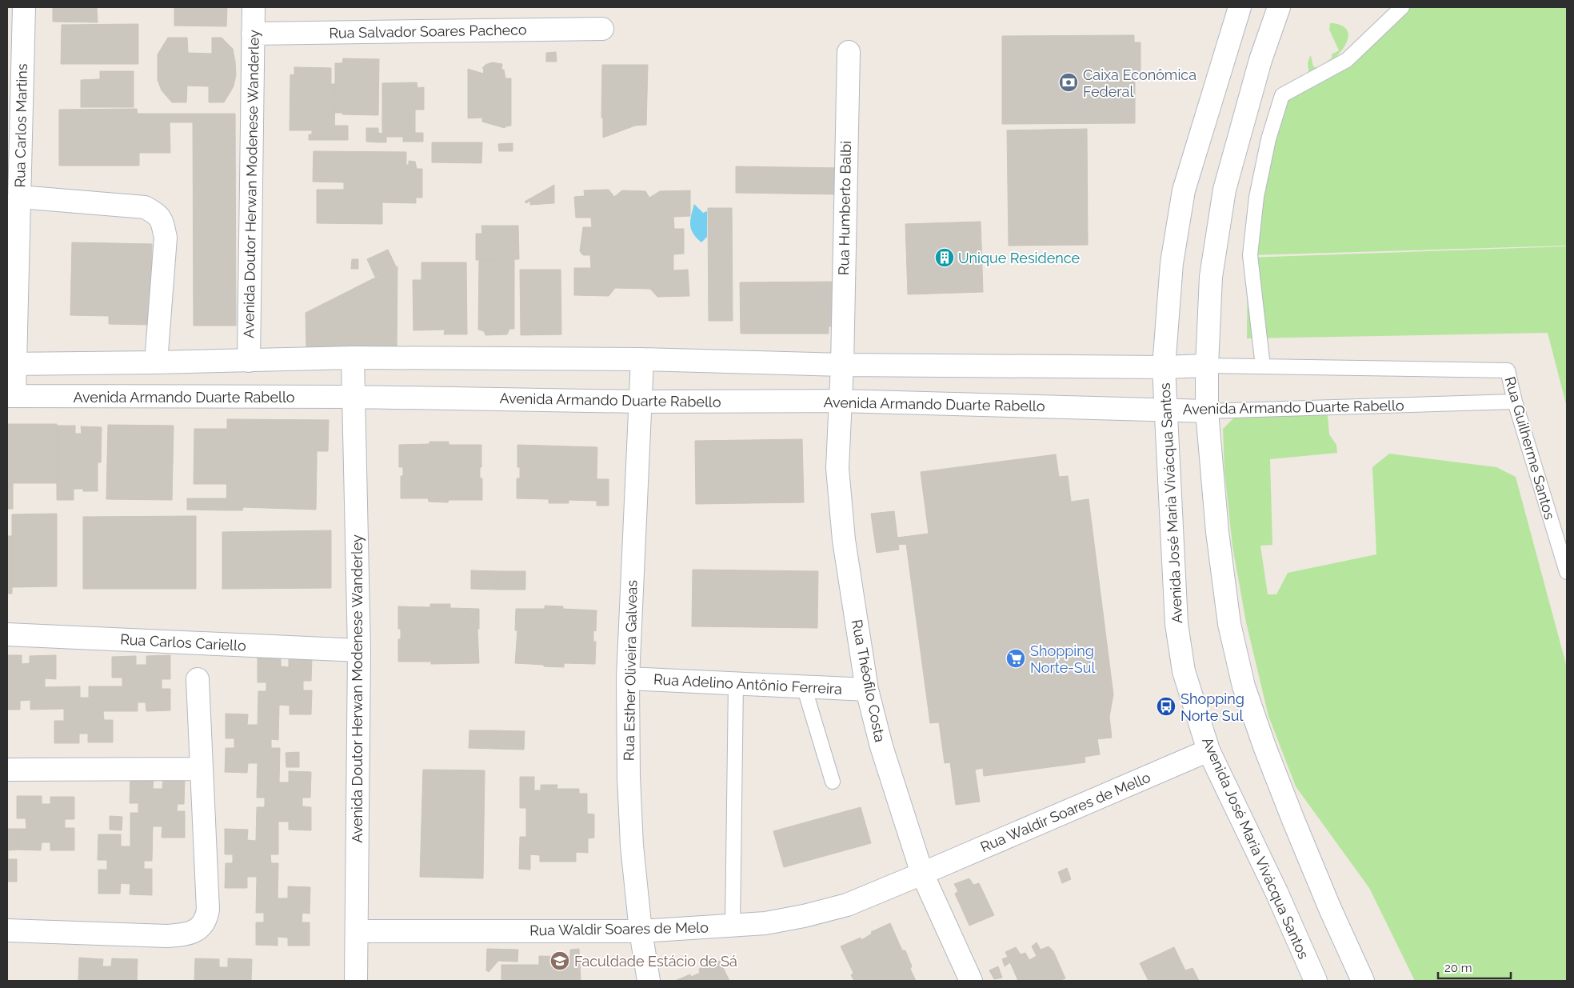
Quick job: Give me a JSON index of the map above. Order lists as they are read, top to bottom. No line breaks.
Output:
{"streets":{"street":["Rua Salvador Soares Pacheco","Rua Carlos Martins","Avenida Doutor Herwan Modenese Wanderley","Rua Humberto Balbi","Avenida Armando Duarte Rabello","Avenida José Maria Vivácqua Santos","Rua Carlos Cariello","Rua Esther Oliveira Galveas","Rua Théofilo Costa","Rua Adelino Antônio Ferreira","Rua Waldir Soares de Mello","Rua Waldir Soares de Melo"],"lane":["Rua Guilherme Santos"]},"crossings":[["Rua Salvador Soares Pacheco","Avenida Doutor Herwan Modenese Wanderley"],["Rua Carlos Martins","Avenida Armando Duarte Rabello"],["Avenida Doutor Herwan Modenese Wanderley","Avenida Armando Duarte Rabello"],["Avenida Doutor Herwan Modenese Wanderley","Rua Carlos Cariello"],["Avenida Doutor Herwan Modenese Wanderley","Rua Waldir Soares de Melo"],["Rua Humberto Balbi","Rua Théofilo Costa"],["Avenida Armando Duarte Rabello","Rua Guilherme Santos"],["Avenida Armando Duarte Rabello","Avenida José Maria Vivácqua Santos"],["Avenida Armando Duarte Rabello","Rua Esther Oliveira Galveas"],["Avenida Armando Duarte Rabello","Rua Théofilo Costa"],["Avenida José Maria Vivácqua Santos","Rua Waldir Soares de Mello"],["Rua Esther Oliveira Galveas","Rua Adelino Antônio Ferreira"],["Rua Esther Oliveira Galveas","Rua Waldir Soares de Melo"],["Rua Théofilo Costa","Rua Adelino Antônio Ferreira"],["Rua Théofilo Costa","Rua Waldir Soares de Mello"],["Rua Théofilo Costa","Rua Waldir Soares de Melo"],["Rua Waldir Soares de Mello","Rua Waldir Soares de Melo"]],"places":{"bank":["Caixa Econômica Federal"],"building":["Unique Residence"],"supermarket":["Shopping Norte-Sul"],"bus stop":["Shopping Norte Sul"],"school or university":["Faculdade Estácio de Sá"]},"scale_bar":"20 m"}
